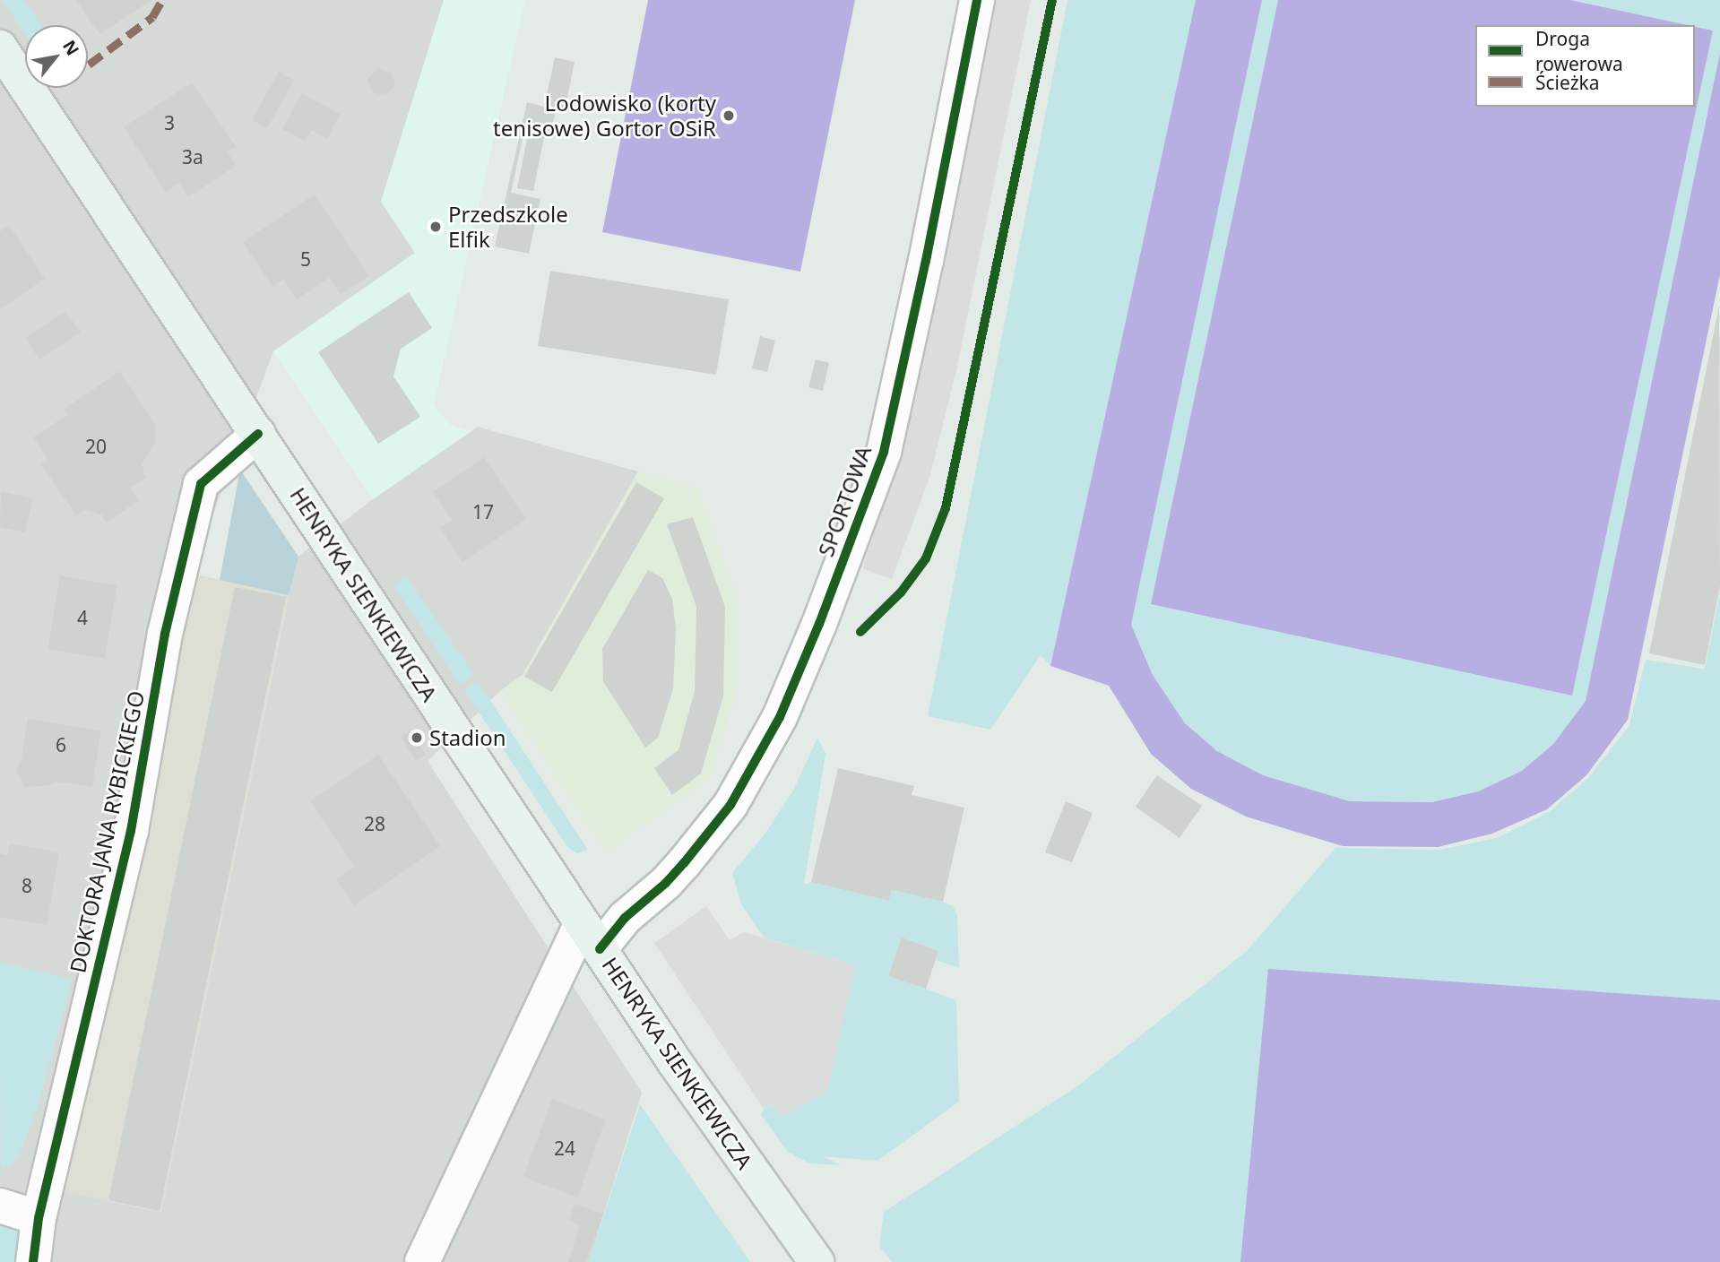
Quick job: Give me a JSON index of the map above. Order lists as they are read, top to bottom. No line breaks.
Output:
{"streets":{"main road":["HENRYKA SIENKIEWICZA"],"street":["SPORTOWA","DOKTORA JANA RYBICKIEGO"]},"crossings":[["SPORTOWA","HENRYKA SIENKIEWICZA"],["HENRYKA SIENKIEWICZA","DOKTORA JANA RYBICKIEGO"]],"places":["Lodowisko (korty tenisowe) Gortor OSiR","Przedszkole Elfik","Stadion"],"house_numbers":["3","3a","5","20","17","4","6","28","8","24"],"legend":["Droga rowerowa","Ścieżka"],"north":"top right"}
